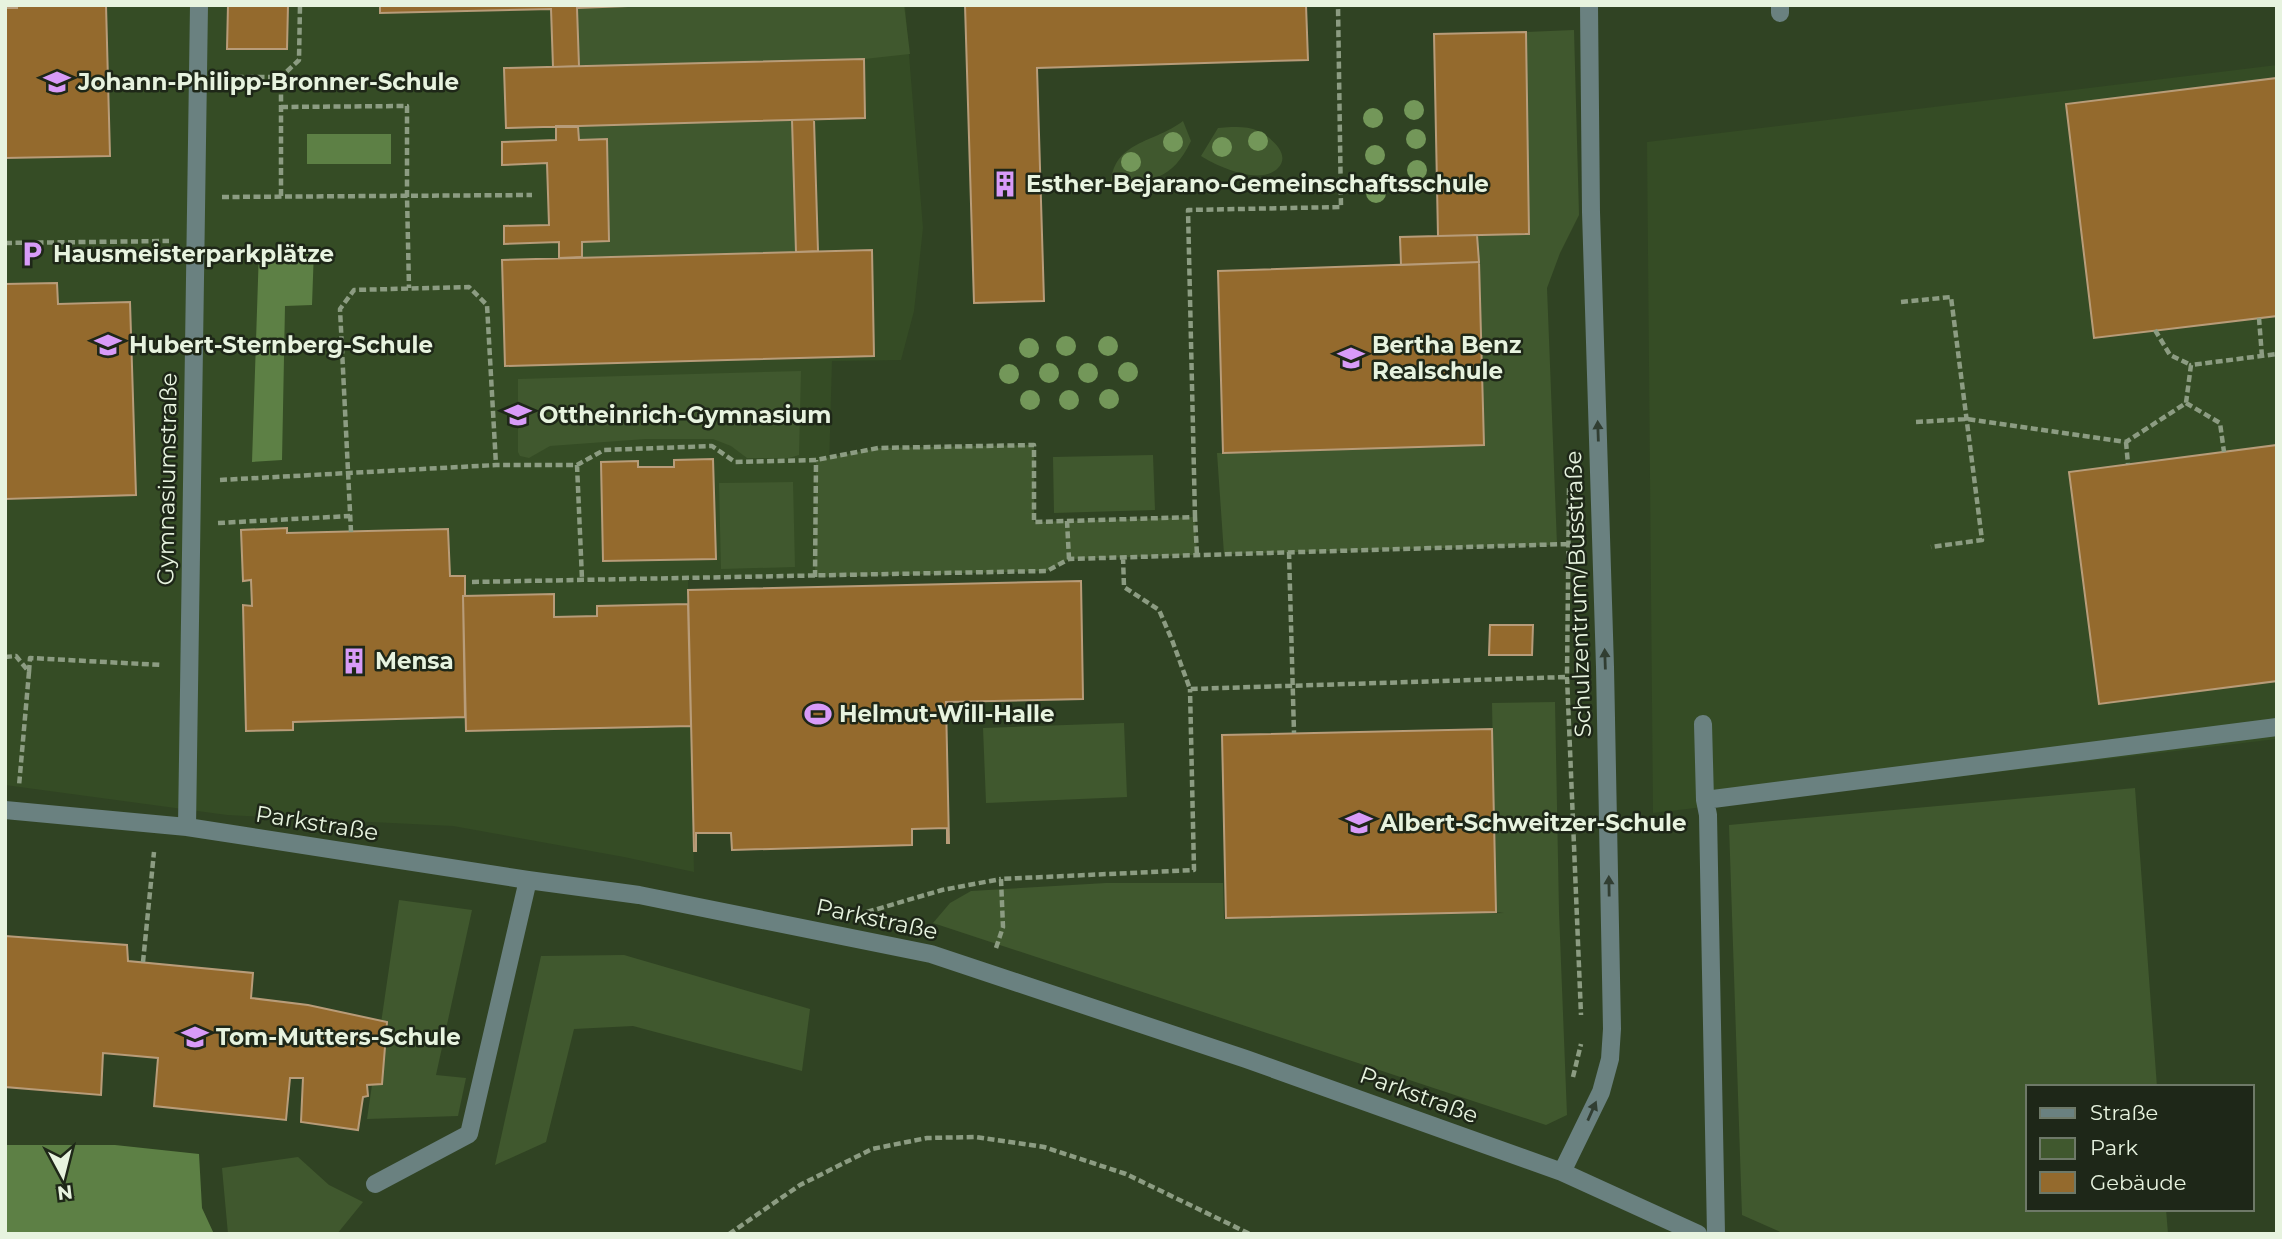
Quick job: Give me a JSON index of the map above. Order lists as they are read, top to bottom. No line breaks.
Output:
{"streets":{"street":["Gymnasiumstraße","Schulzentrum/Busstraße","Parkstraße"]},"crossings":[["Gymnasiumstraße","Parkstraße"],["Schulzentrum/Busstraße","Parkstraße"]],"places":{"school or university":["Johann-Philipp-Bronner-Schule","Hubert-Sternberg-Schule","Bertha Benz Realschule","Ottheinrich-Gymnasium","Albert-Schweitzer-Schule","Tom-Mutters-Schule"],"building":["Esther-Bejarano-Gemeinschaftsschule","Mensa"],"parking":["Hausmeisterparkplätze"],"sports":["Helmut-Will-Halle"]},"legend":["Straße","Park","Gebäude"],"north":"bottom"}
